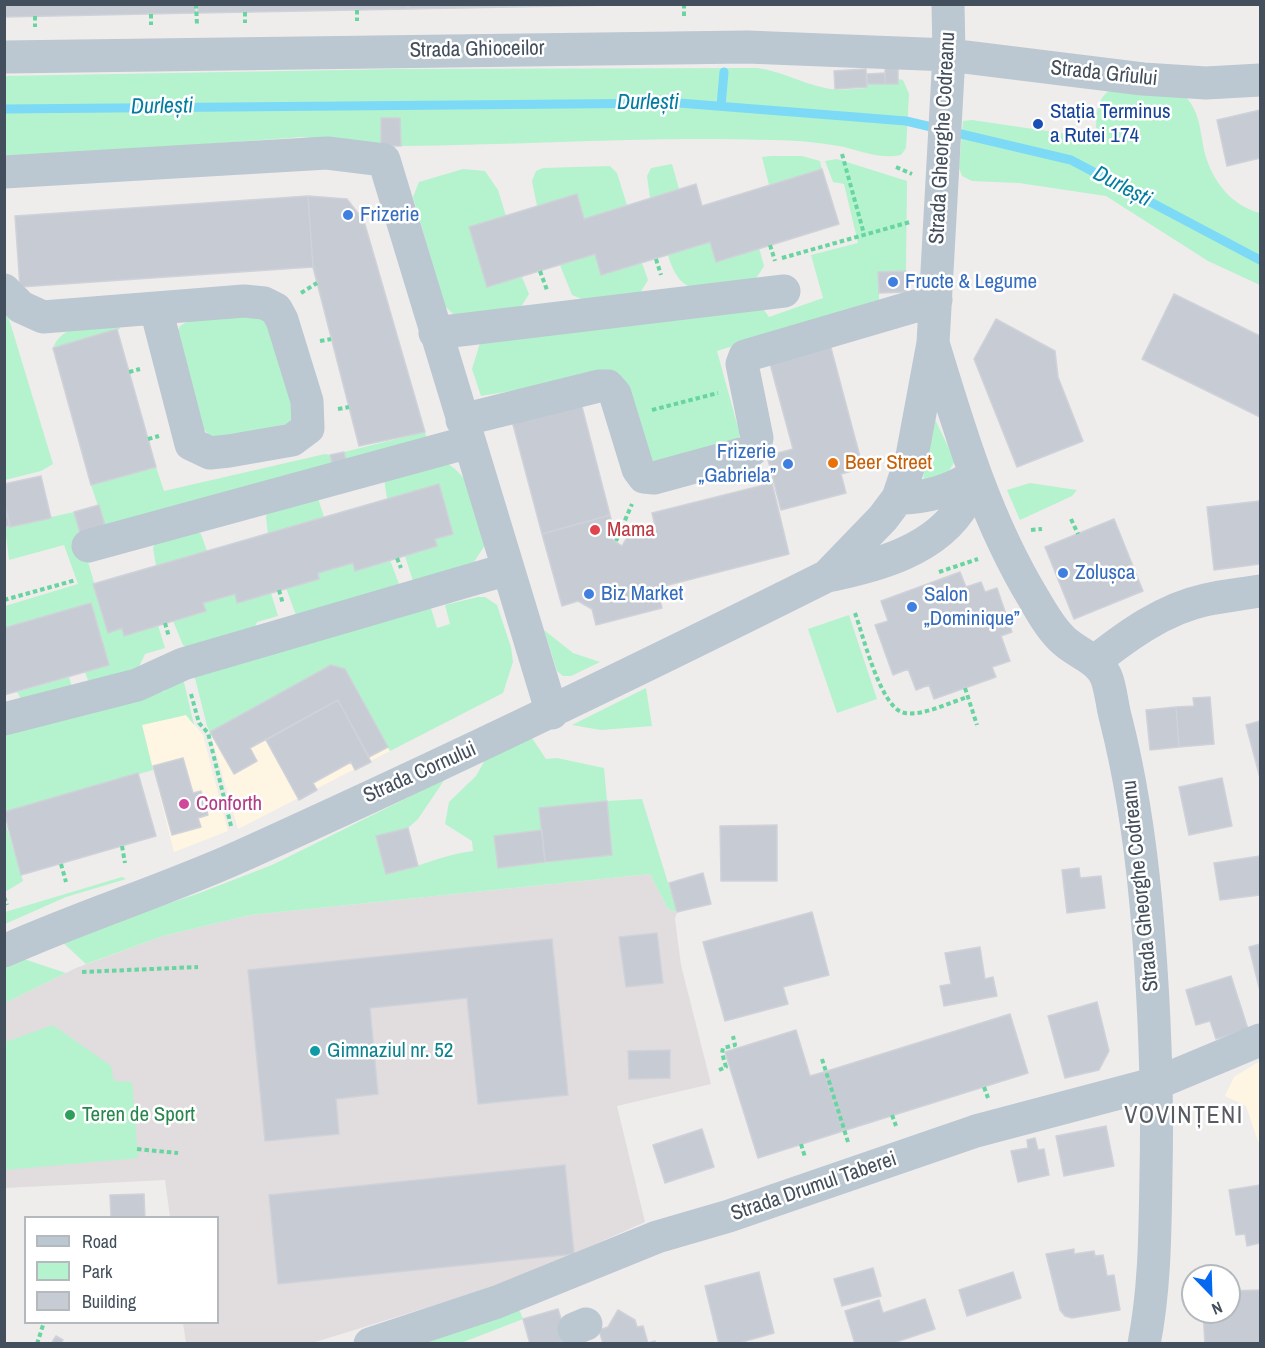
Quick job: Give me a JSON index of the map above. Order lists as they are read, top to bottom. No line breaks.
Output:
{"streets":{"street":["Strada Ghioceilor","Strada Grîului","Strada Gheorghe Codreanu","Strada Cornului","Strada Drumul Taberei"]},"crossings":[["Strada Ghioceilor","Strada Grîului"],["Strada Ghioceilor","Strada Gheorghe Codreanu"],["Strada Grîului","Strada Gheorghe Codreanu"],["Strada Gheorghe Codreanu","Strada Drumul Taberei"]],"districts":["VOVINȚENI"],"water":["Durlești"],"places":["Stația Terminus a Rutei 174","Frizerie","Fructe & Legume","Beer Street","Frizerie „Gabriela”","Mama","Zolușca","Biz Market","Salon „Dominique”","Conforth","Gimnaziul nr. 52","Teren de Sport"],"legend":["Road","Park","Building"],"north":"bottom right"}
